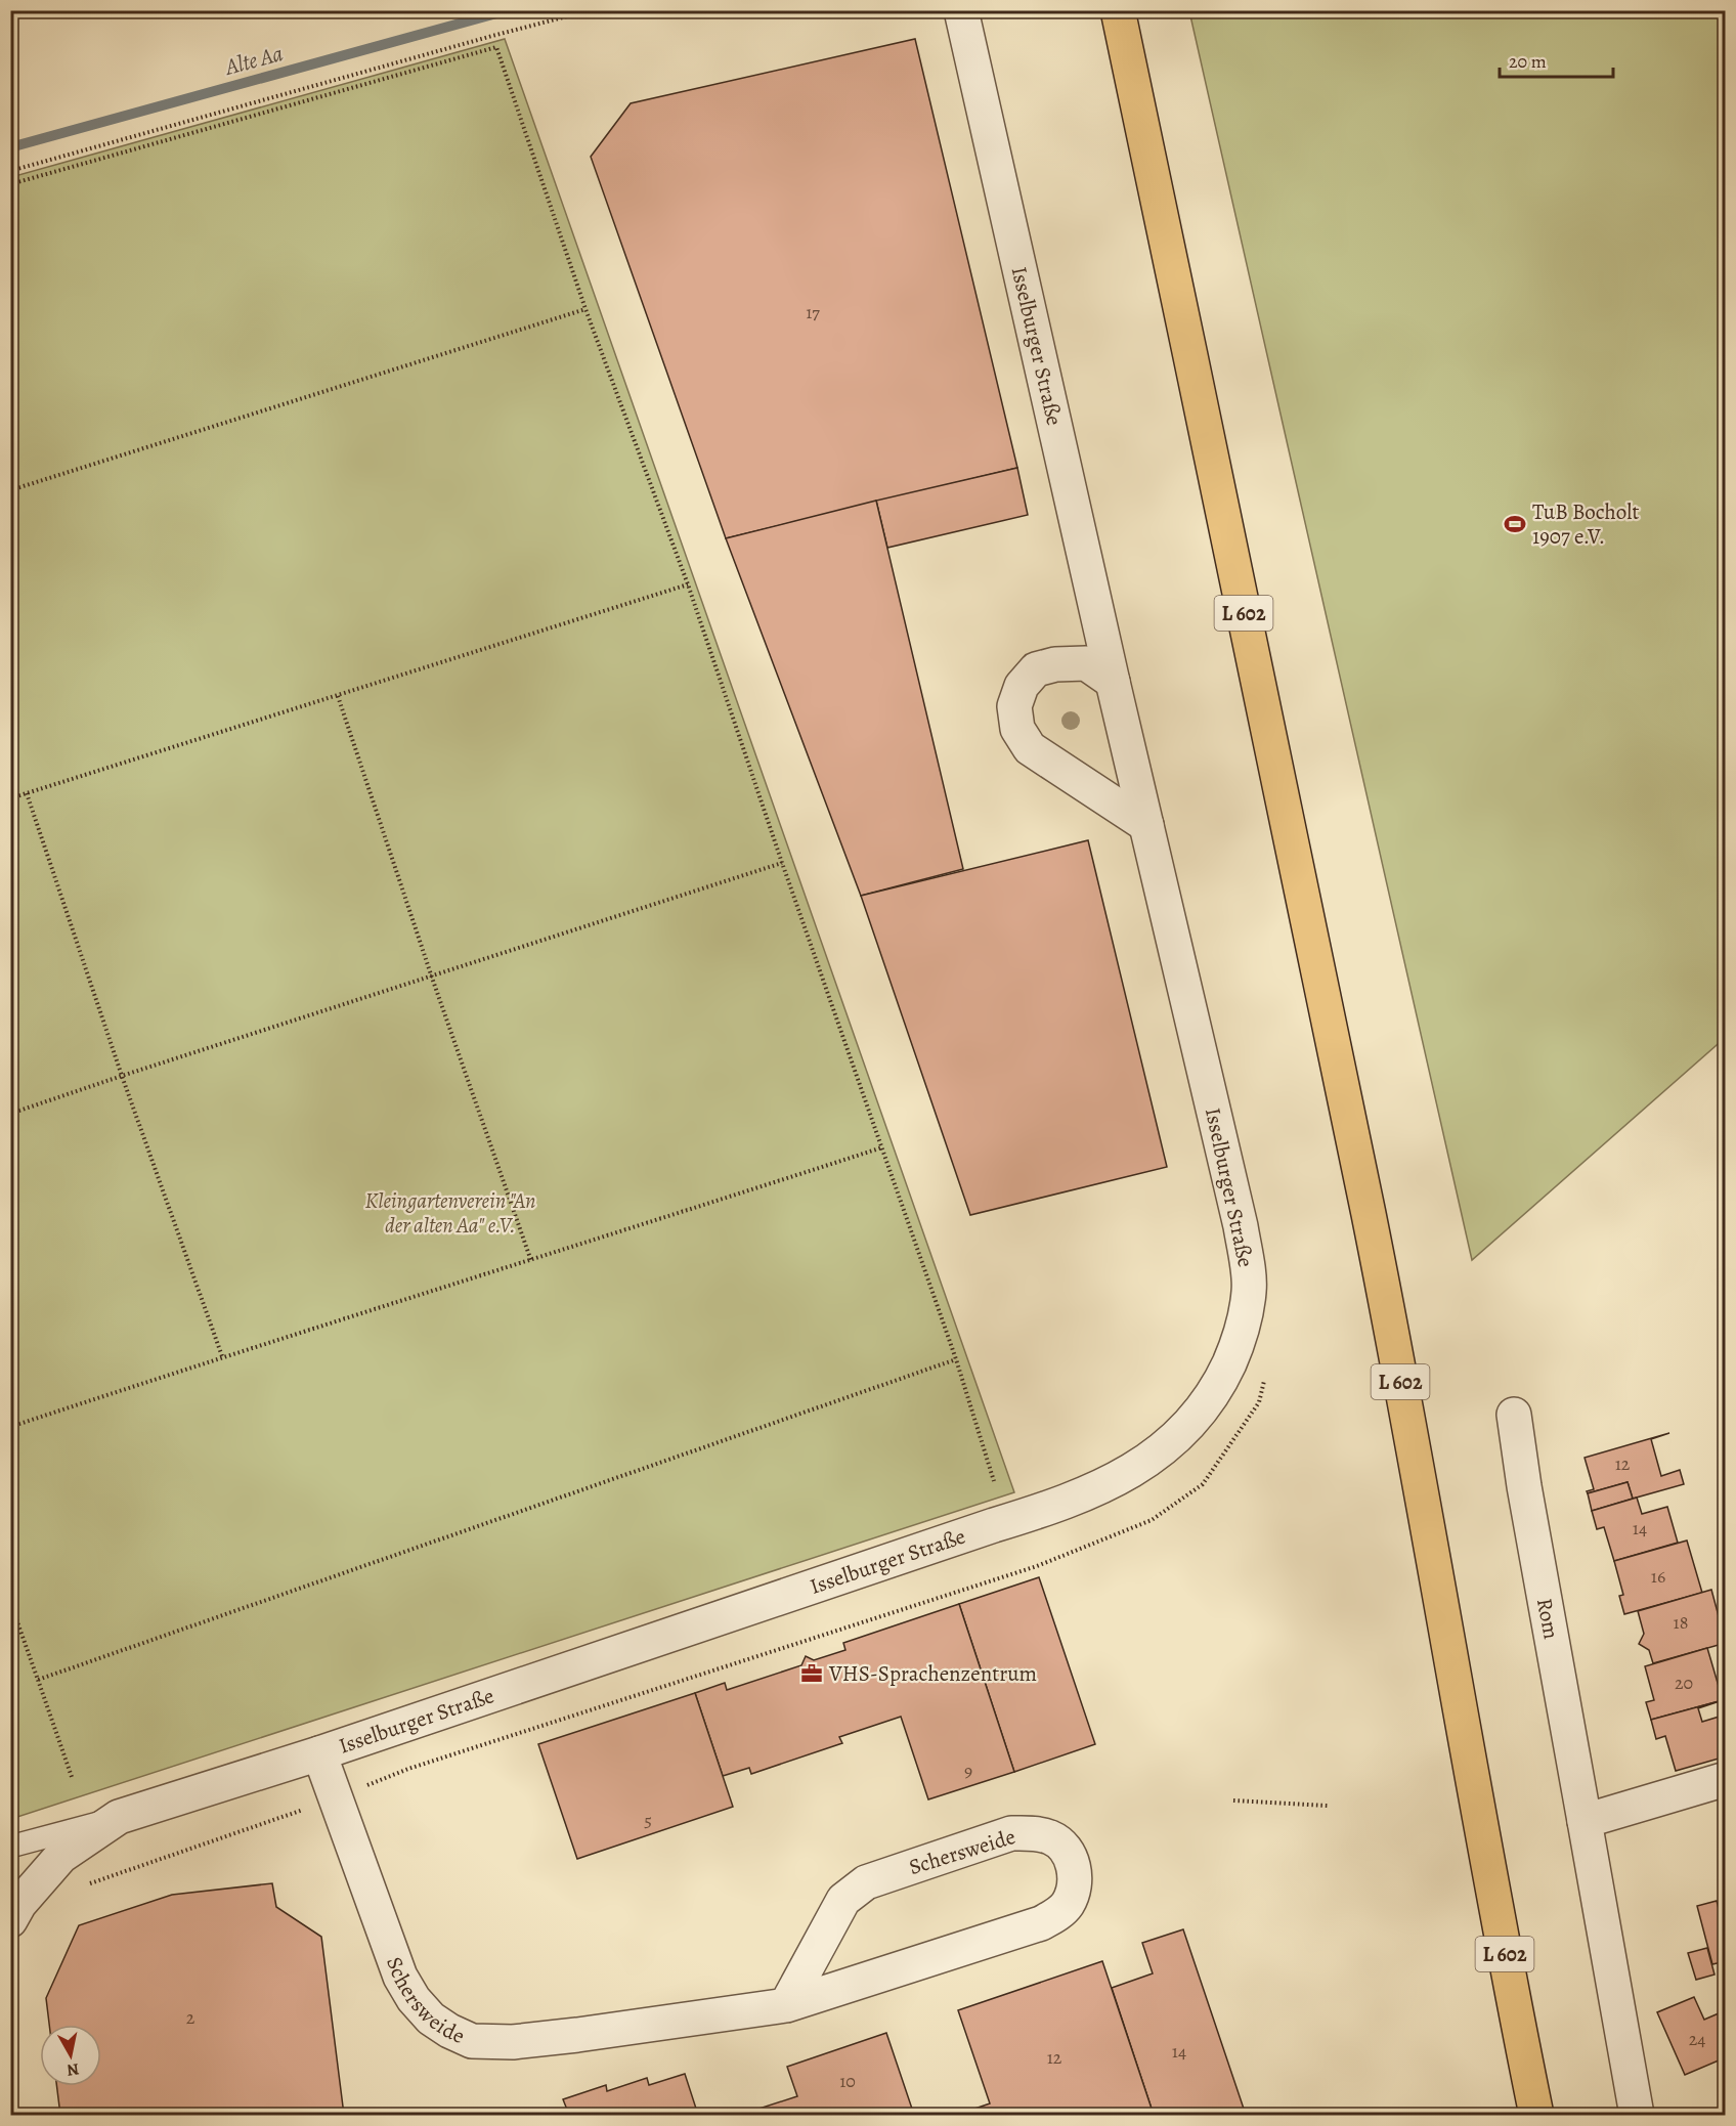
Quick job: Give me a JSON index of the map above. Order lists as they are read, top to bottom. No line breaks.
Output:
{"streets":{"main road":["L 602"],"street":["Isselburger Straße","Rom","Schersweide"]},"crossings":[["Isselburger Straße","Schersweide"]],"water":["Alte Aa"],"parks":["Kleingartenverein \"An der alten Aa\" e.V."],"places":{"sports":["TuB Bocholt 1907 e.V."],"office":["VHS-Sprachenzentrum"]},"house_numbers":["17","12","14","16","18","20","9","5","2","24","14","12","10"],"scale_bar":"20 m","north":"bottom"}
